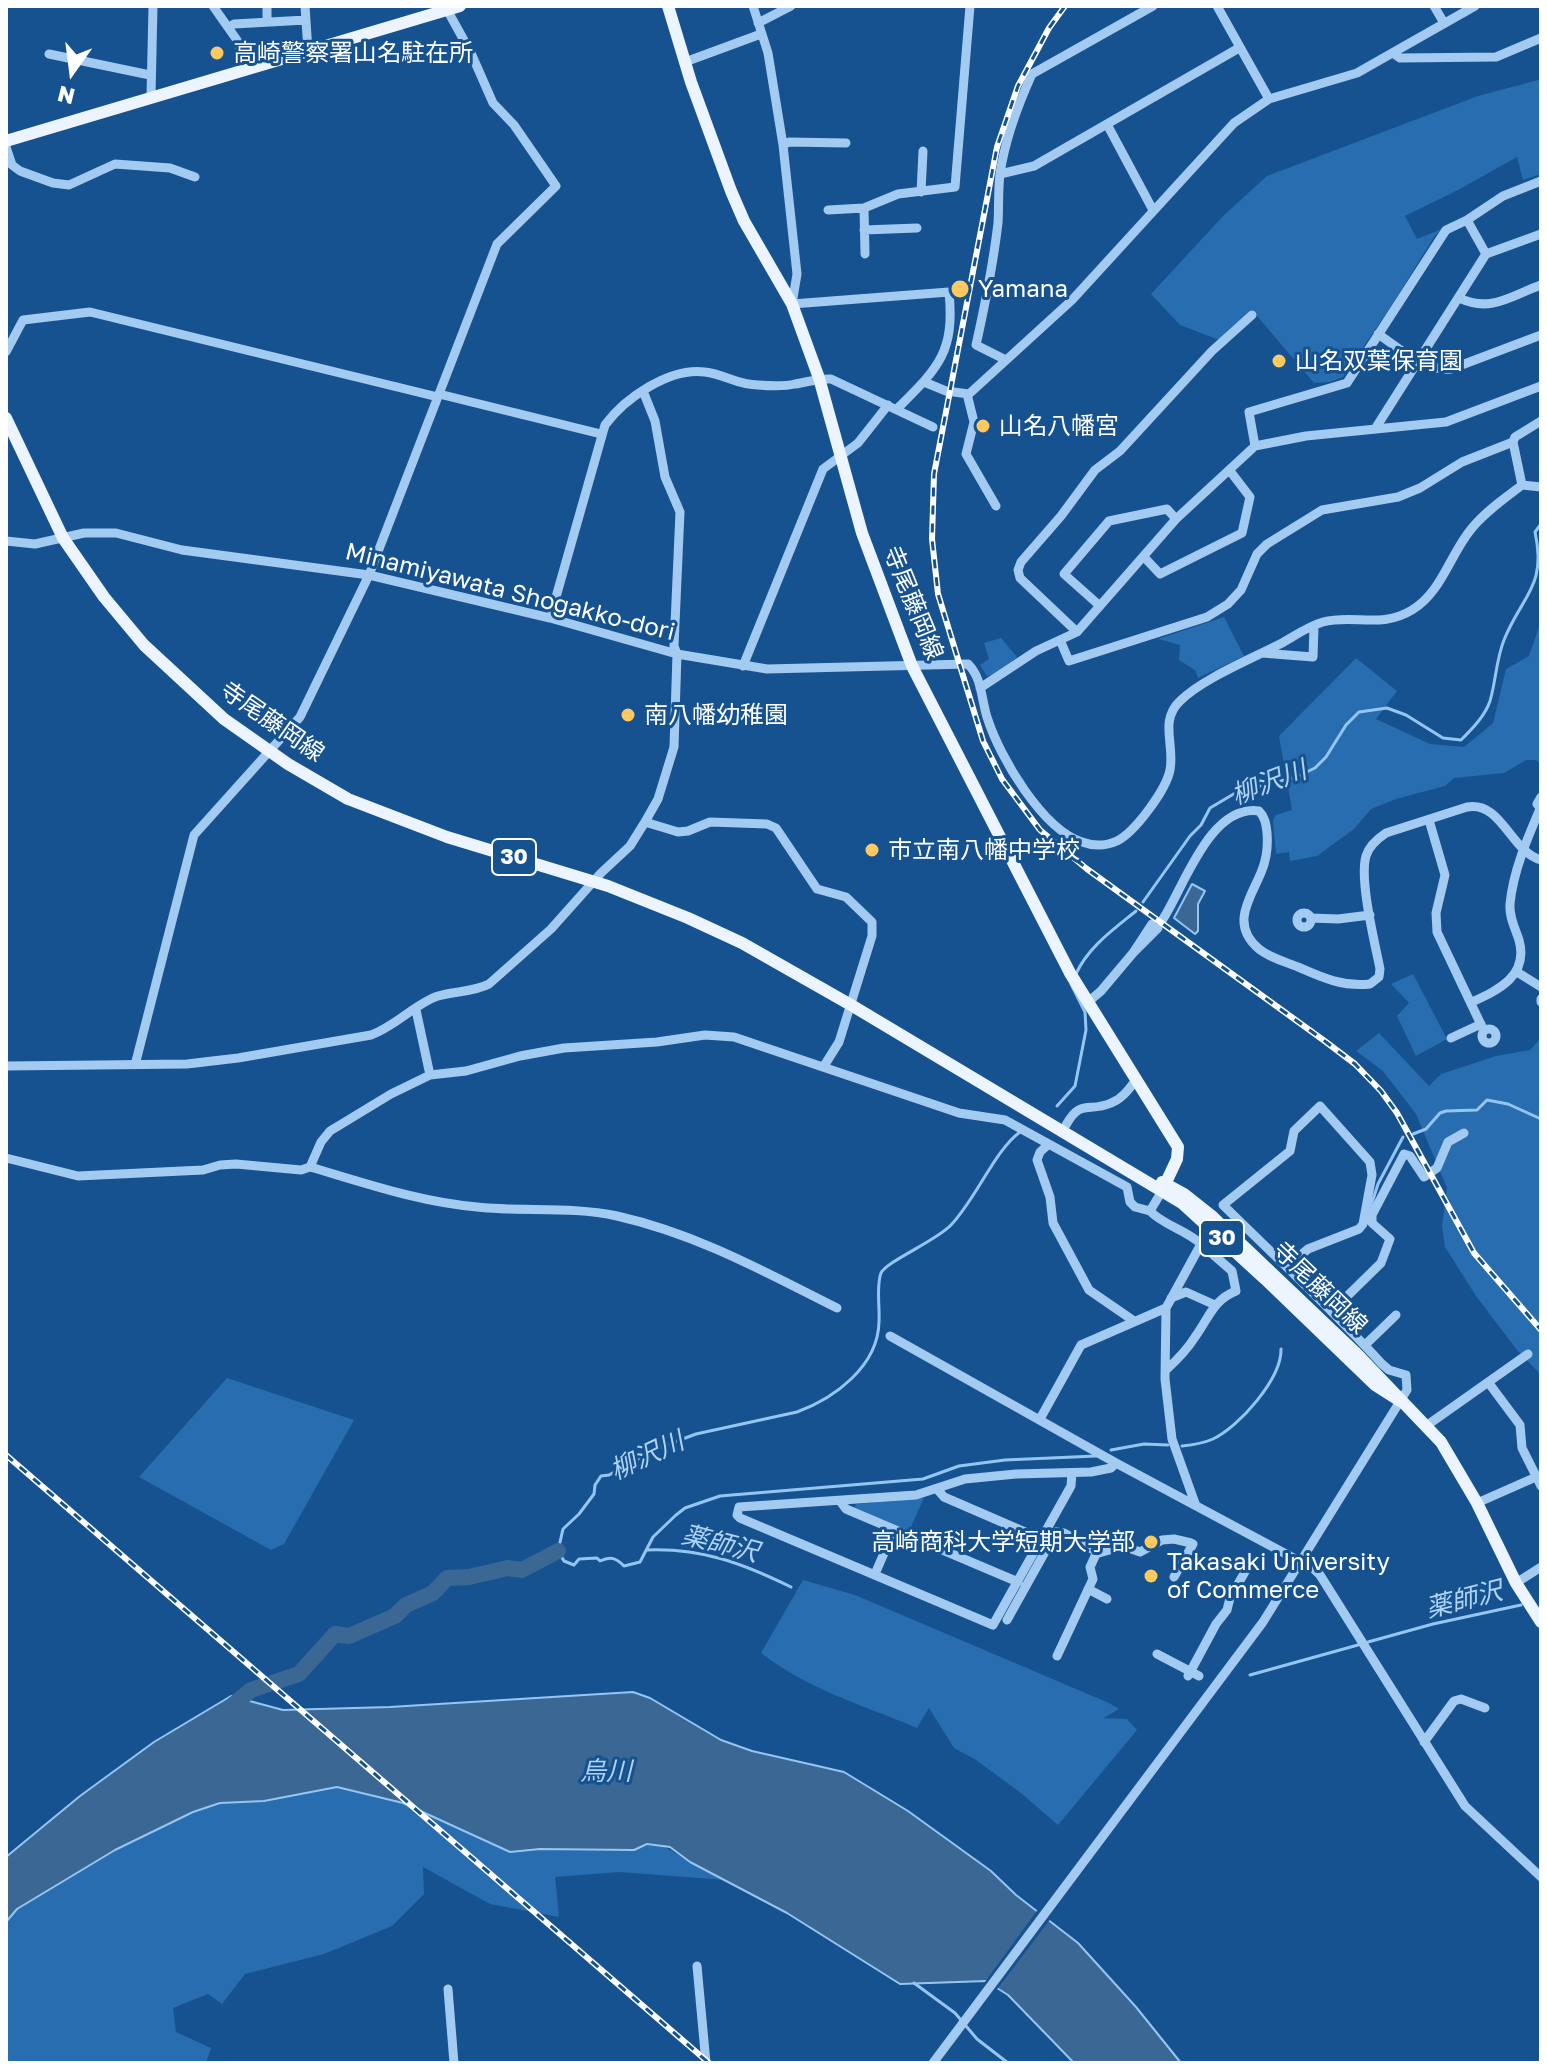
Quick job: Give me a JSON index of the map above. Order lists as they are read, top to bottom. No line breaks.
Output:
{"streets":{"main road":["寺尾藤岡線","30"],"street":["Minamiyawata Shogakko-dori"]},"crossings":[["Minamiyawata Shogakko-dori","寺尾藤岡線"]],"water":["柳沢川","薬師沢","烏川"],"places":["高崎警察署山名駐在所","Yamana","山名双葉保育園","山名八幡宮","南八幡幼稚園","市立南八幡中学校","高崎商科大学短期大学部","Takasaki University of Commerce"],"north":"bottom"}
